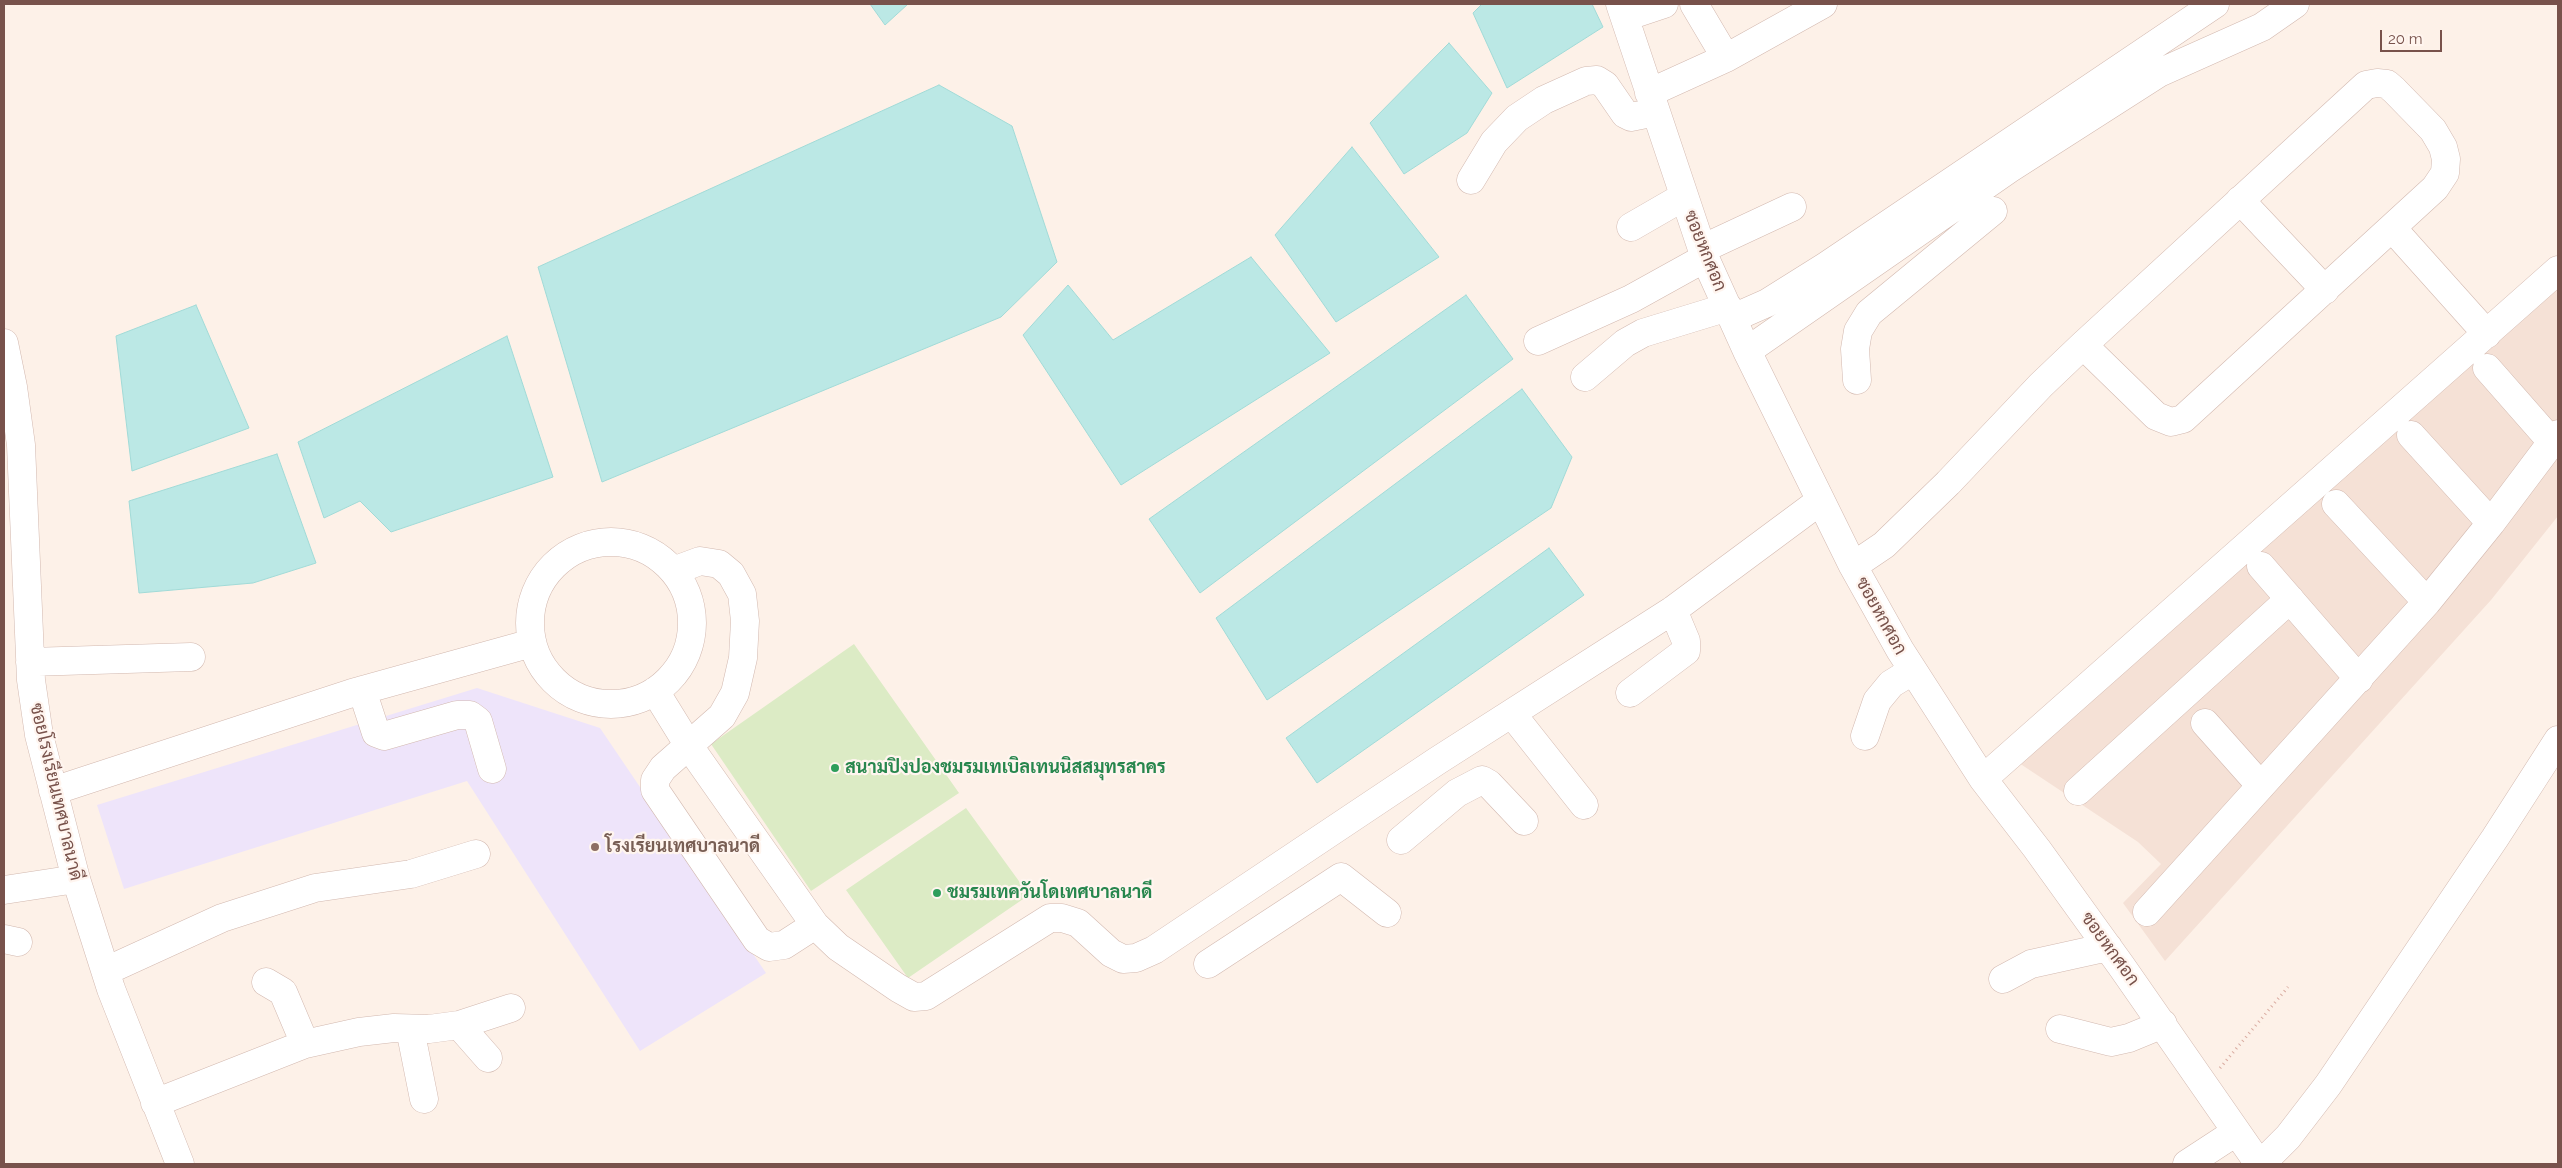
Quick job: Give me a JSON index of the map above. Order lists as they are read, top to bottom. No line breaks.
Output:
{"streets":{"street":["ซอยหกศอก","ซอยโรงเรียนเทศบาลนาดี"]},"places":["สนามปิงปองชมรมเทเบิลเทนนิสสมุทรสาคร","โรงเรียนเทศบาลนาดี","ชมรมเทควันโดเทศบาลนาดี"],"scale_bar":"20 m"}
